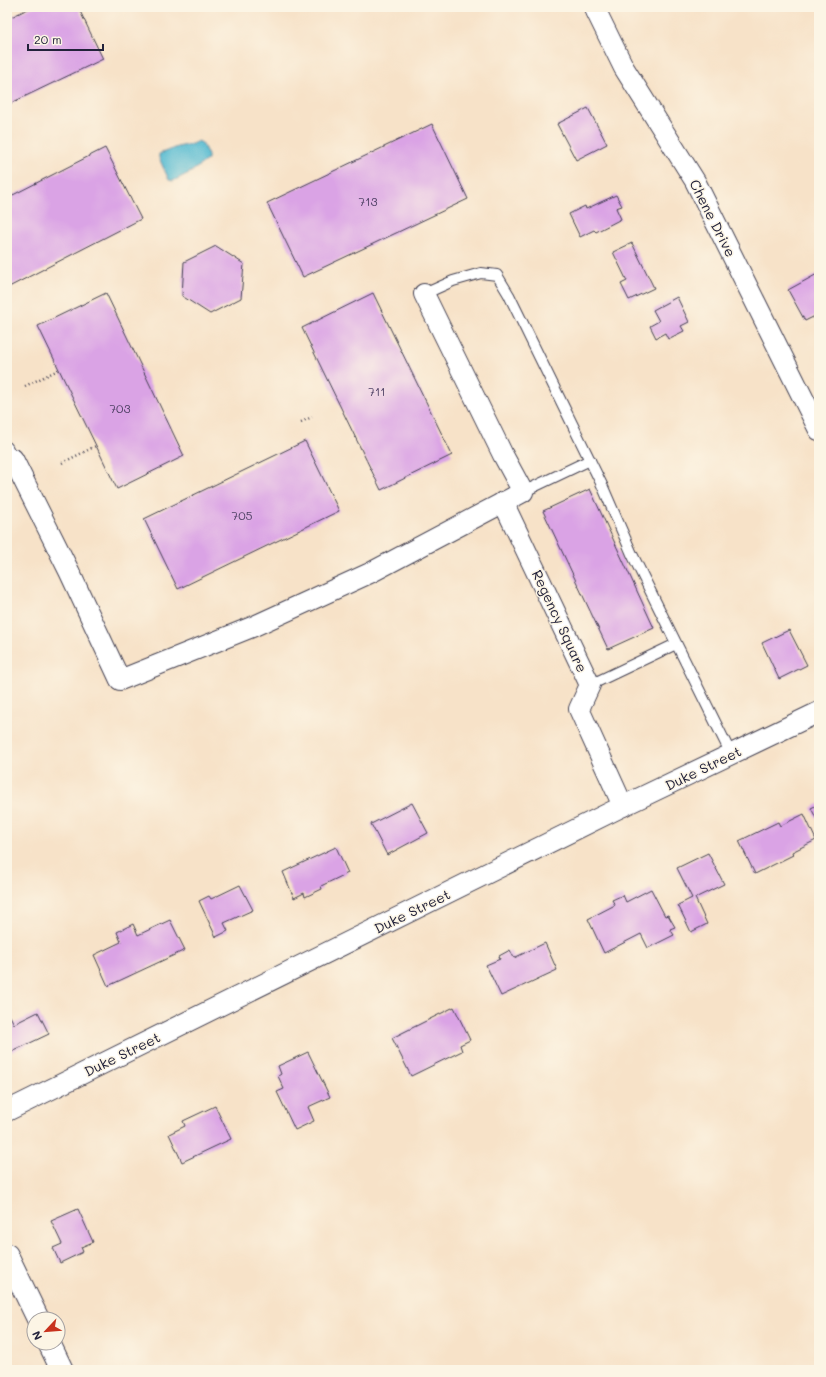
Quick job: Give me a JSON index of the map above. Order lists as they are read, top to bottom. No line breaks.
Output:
{"streets":{"street":["Chene Drive","Regency Square","Duke Street"]},"crossings":[["Regency Square","Duke Street"]],"house_numbers":["713","711","703","705"],"scale_bar":"20 m","north":"bottom left"}
